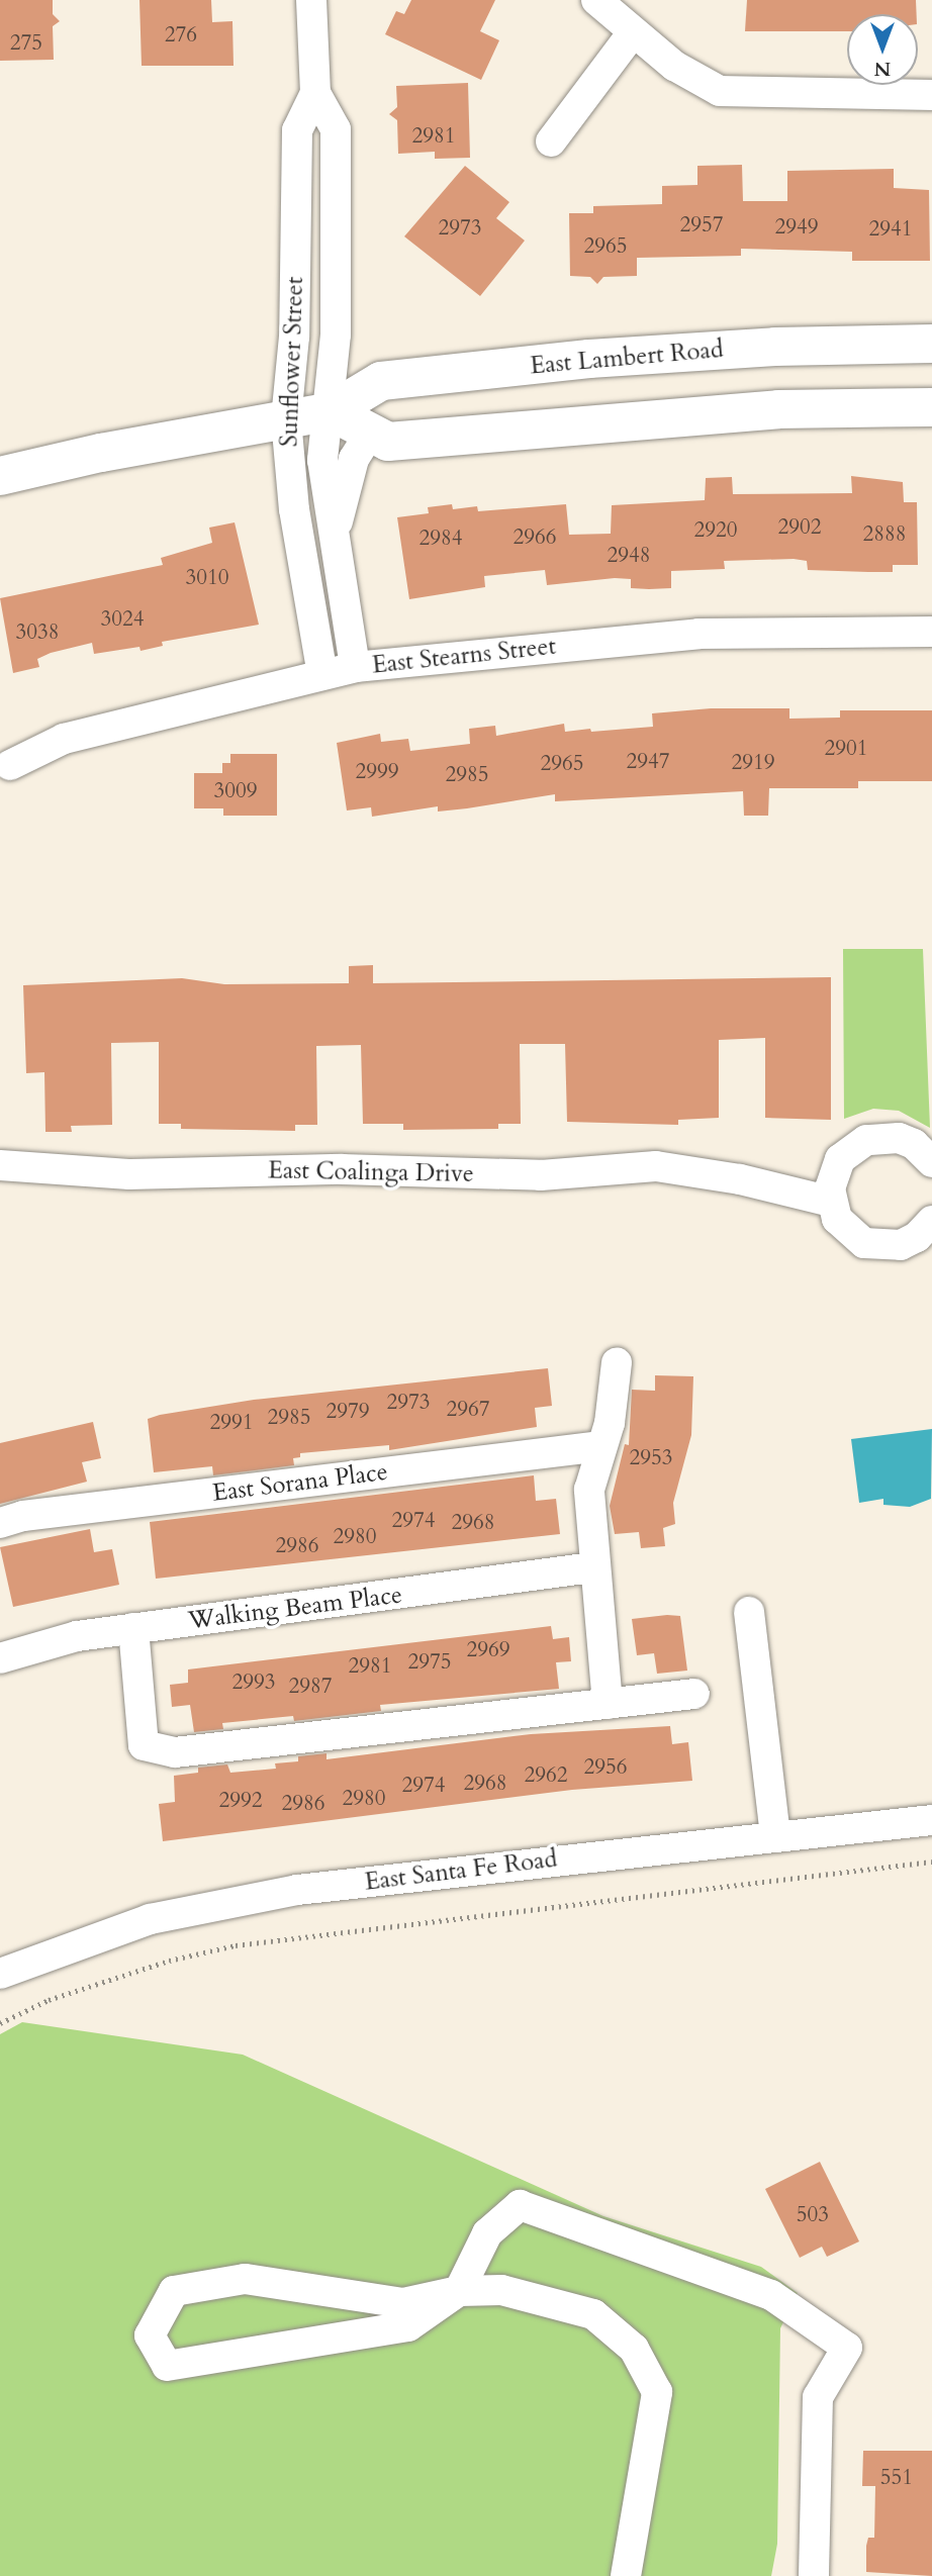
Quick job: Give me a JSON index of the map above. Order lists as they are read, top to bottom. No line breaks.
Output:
{"streets":{"main road":["East Lambert Road"],"street":["Sunflower Street","East Stearns Street","East Coalinga Drive","East Sorana Place","Walking Beam Place","East Santa Fe Road"]},"crossings":[["East Lambert Road","Sunflower Street"],["Sunflower Street","East Stearns Street"]],"house_numbers":["276","275","2981","2957","2949","2973","2941","2965","2902","2920","2888","2966","2984","2948","3010","3024","3038","2901","2947","2919","2965","2999","2985","3009","2973","2967","2979","2985","2991","2953","2974","2968","2980","2986","2969","2975","2981","2993","2987","2956","2962","2968","2974","2980","2992","2986","503","551"],"north":"bottom"}
